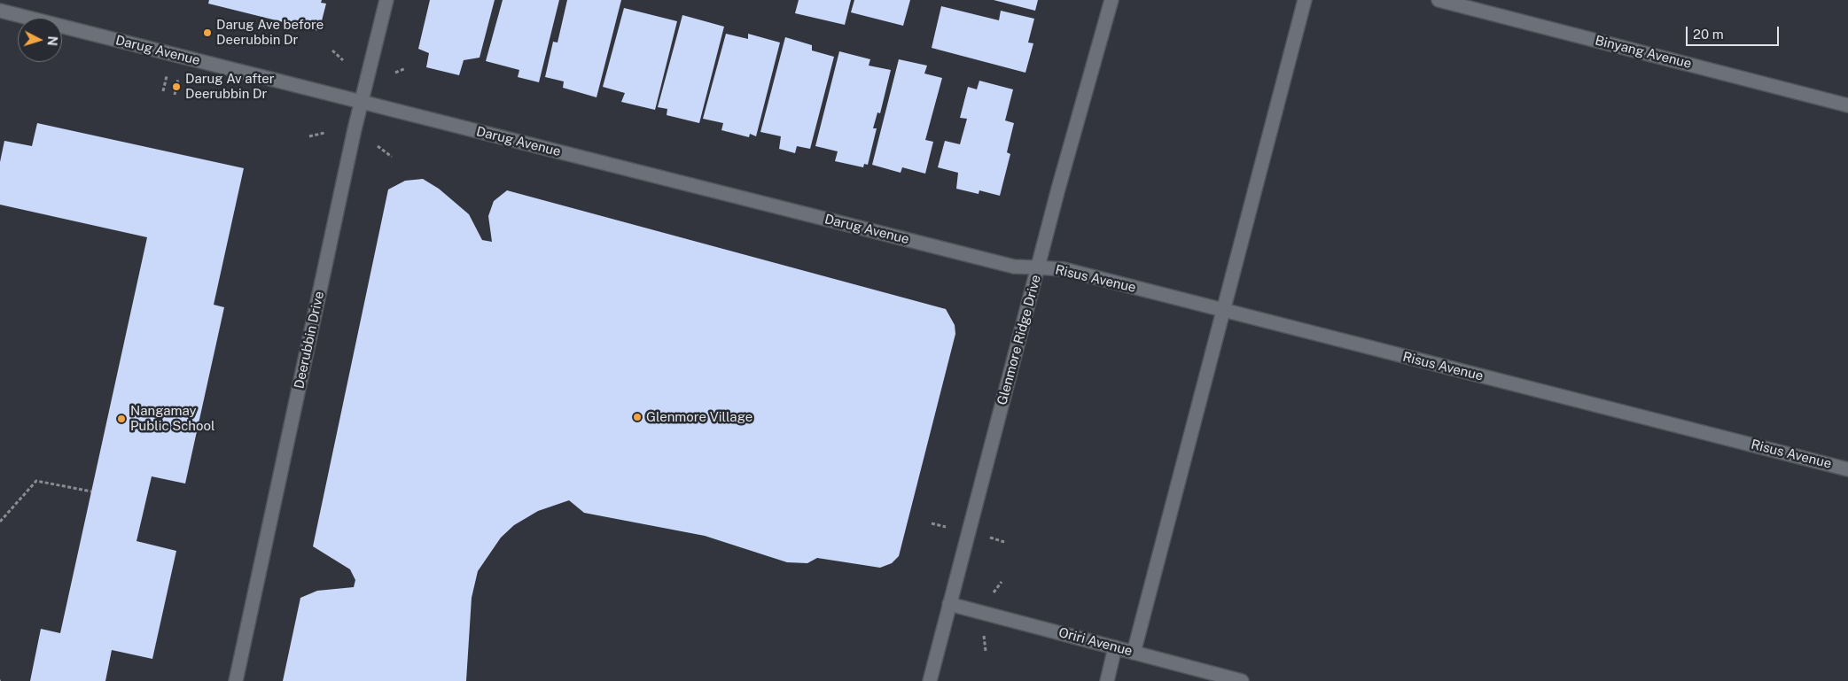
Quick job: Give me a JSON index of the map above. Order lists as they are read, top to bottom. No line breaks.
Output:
{"streets":{"street":["Darug Avenue","Binyang Avenue","Risus Avenue","Deerubbin Drive","Glenmore Ridge Drive","Oriri Avenue"]},"crossings":[["Darug Avenue","Risus Avenue"],["Darug Avenue","Deerubbin Drive"],["Darug Avenue","Glenmore Ridge Drive"],["Risus Avenue","Glenmore Ridge Drive"],["Glenmore Ridge Drive","Oriri Avenue"]],"places":["Darug Ave before Deerubbin Dr","Darug Av after Deerubbin Dr","Glenmore Village","Nangamay Public School"],"scale_bar":"20 m","north":"right"}
